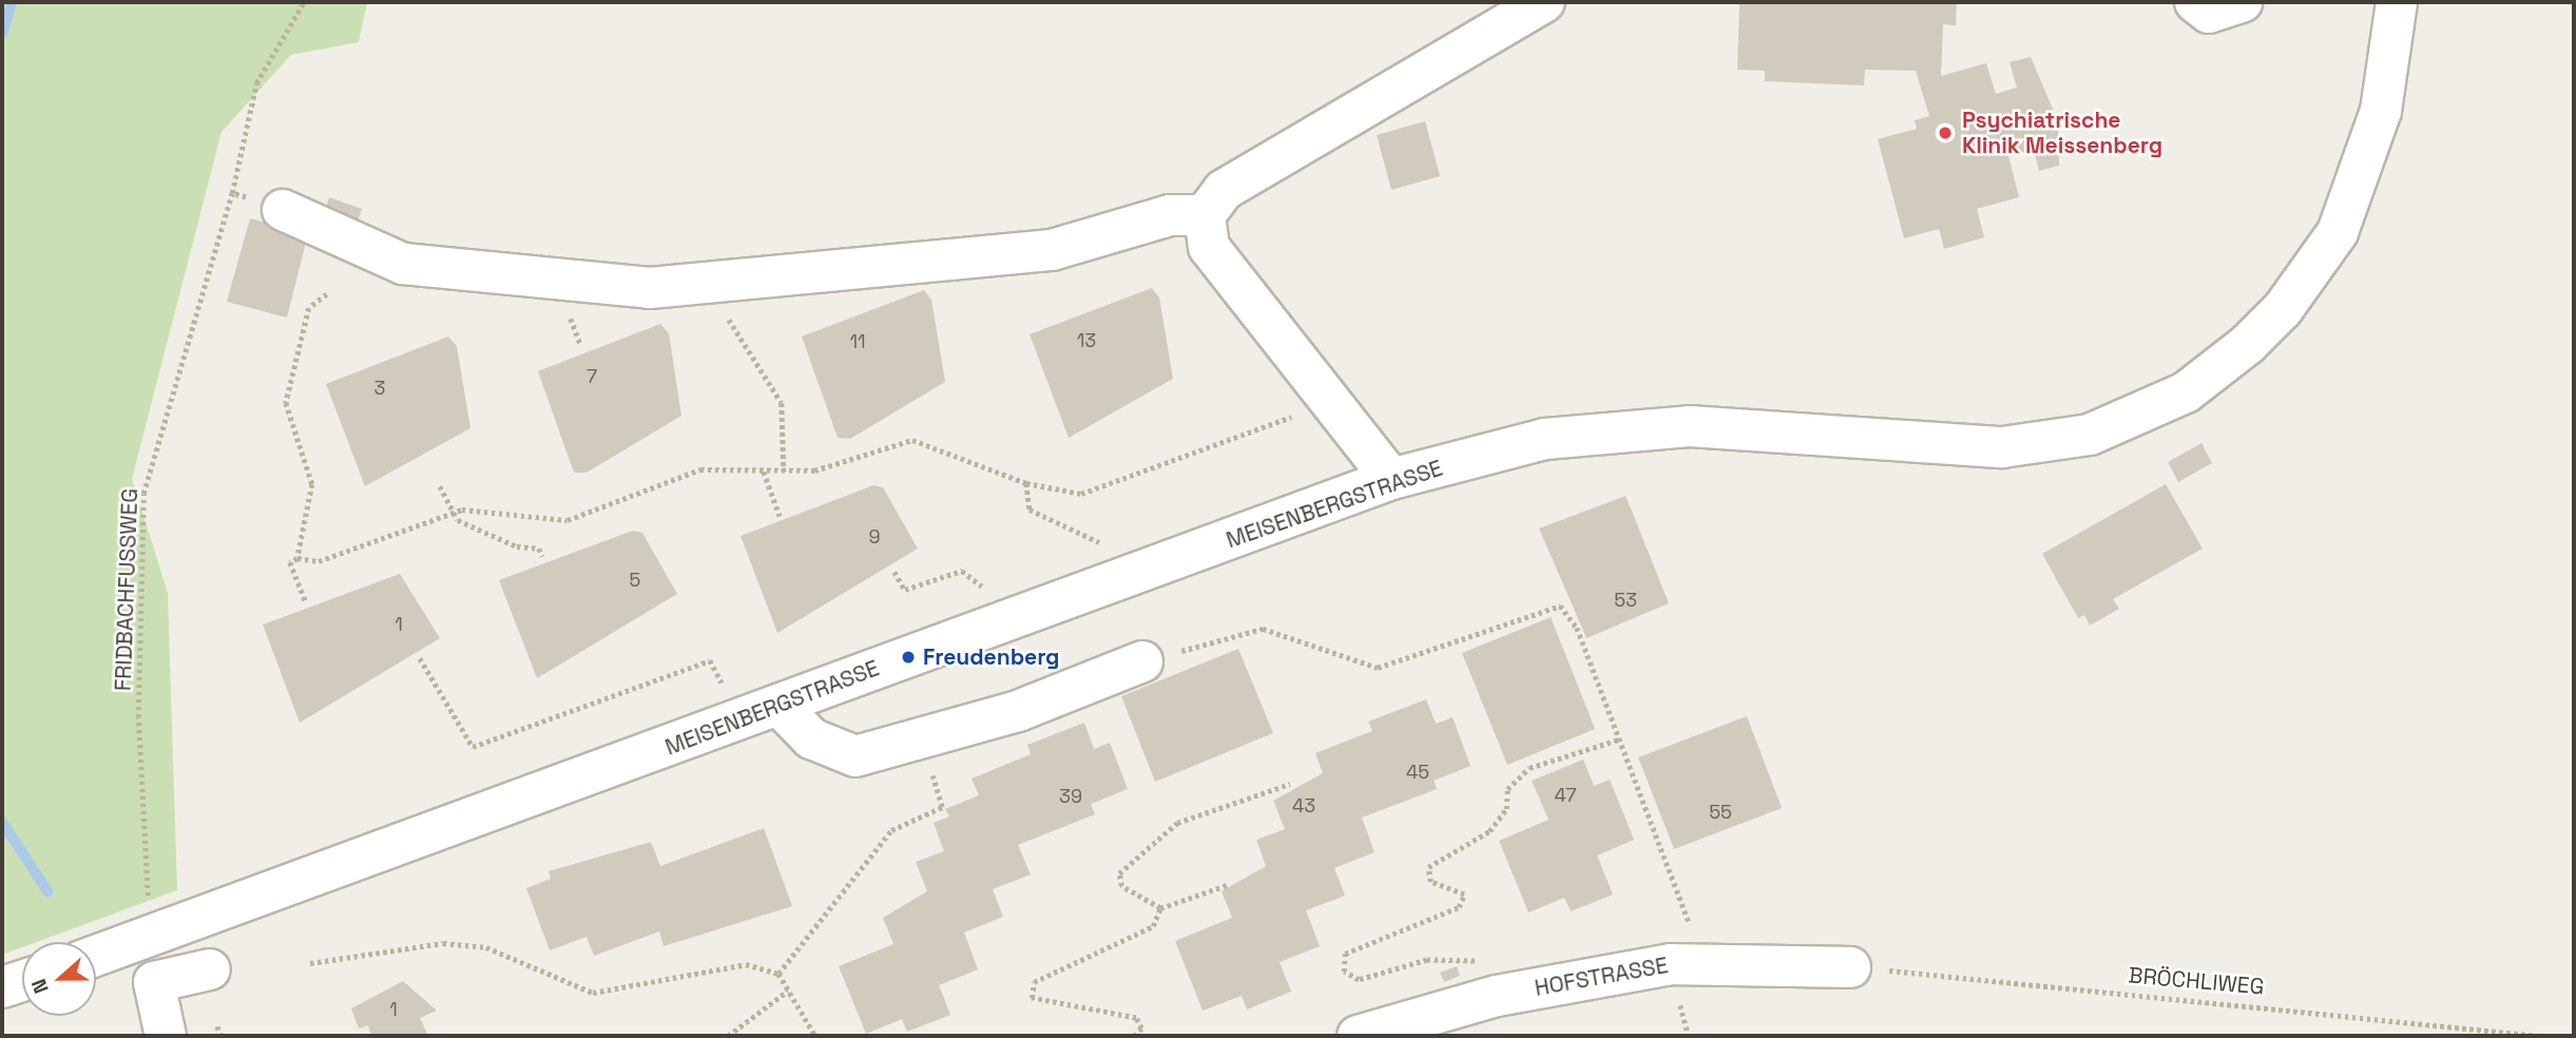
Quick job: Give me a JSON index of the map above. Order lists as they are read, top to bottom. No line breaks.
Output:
{"streets":{"street":["MEISENBERGSTRASSE","HOFSTRASSE"],"path":["FRIDBACHFUSSWEG","BRÖCHLIWEG"]},"crossings":[["HOFSTRASSE","BRÖCHLIWEG"]],"places":["Psychiatrische Klinik Meissenberg","Freudenberg"],"house_numbers":["13","11","7","3","9","5","53","1","45","47","39","43","55","1"],"north":"left"}
